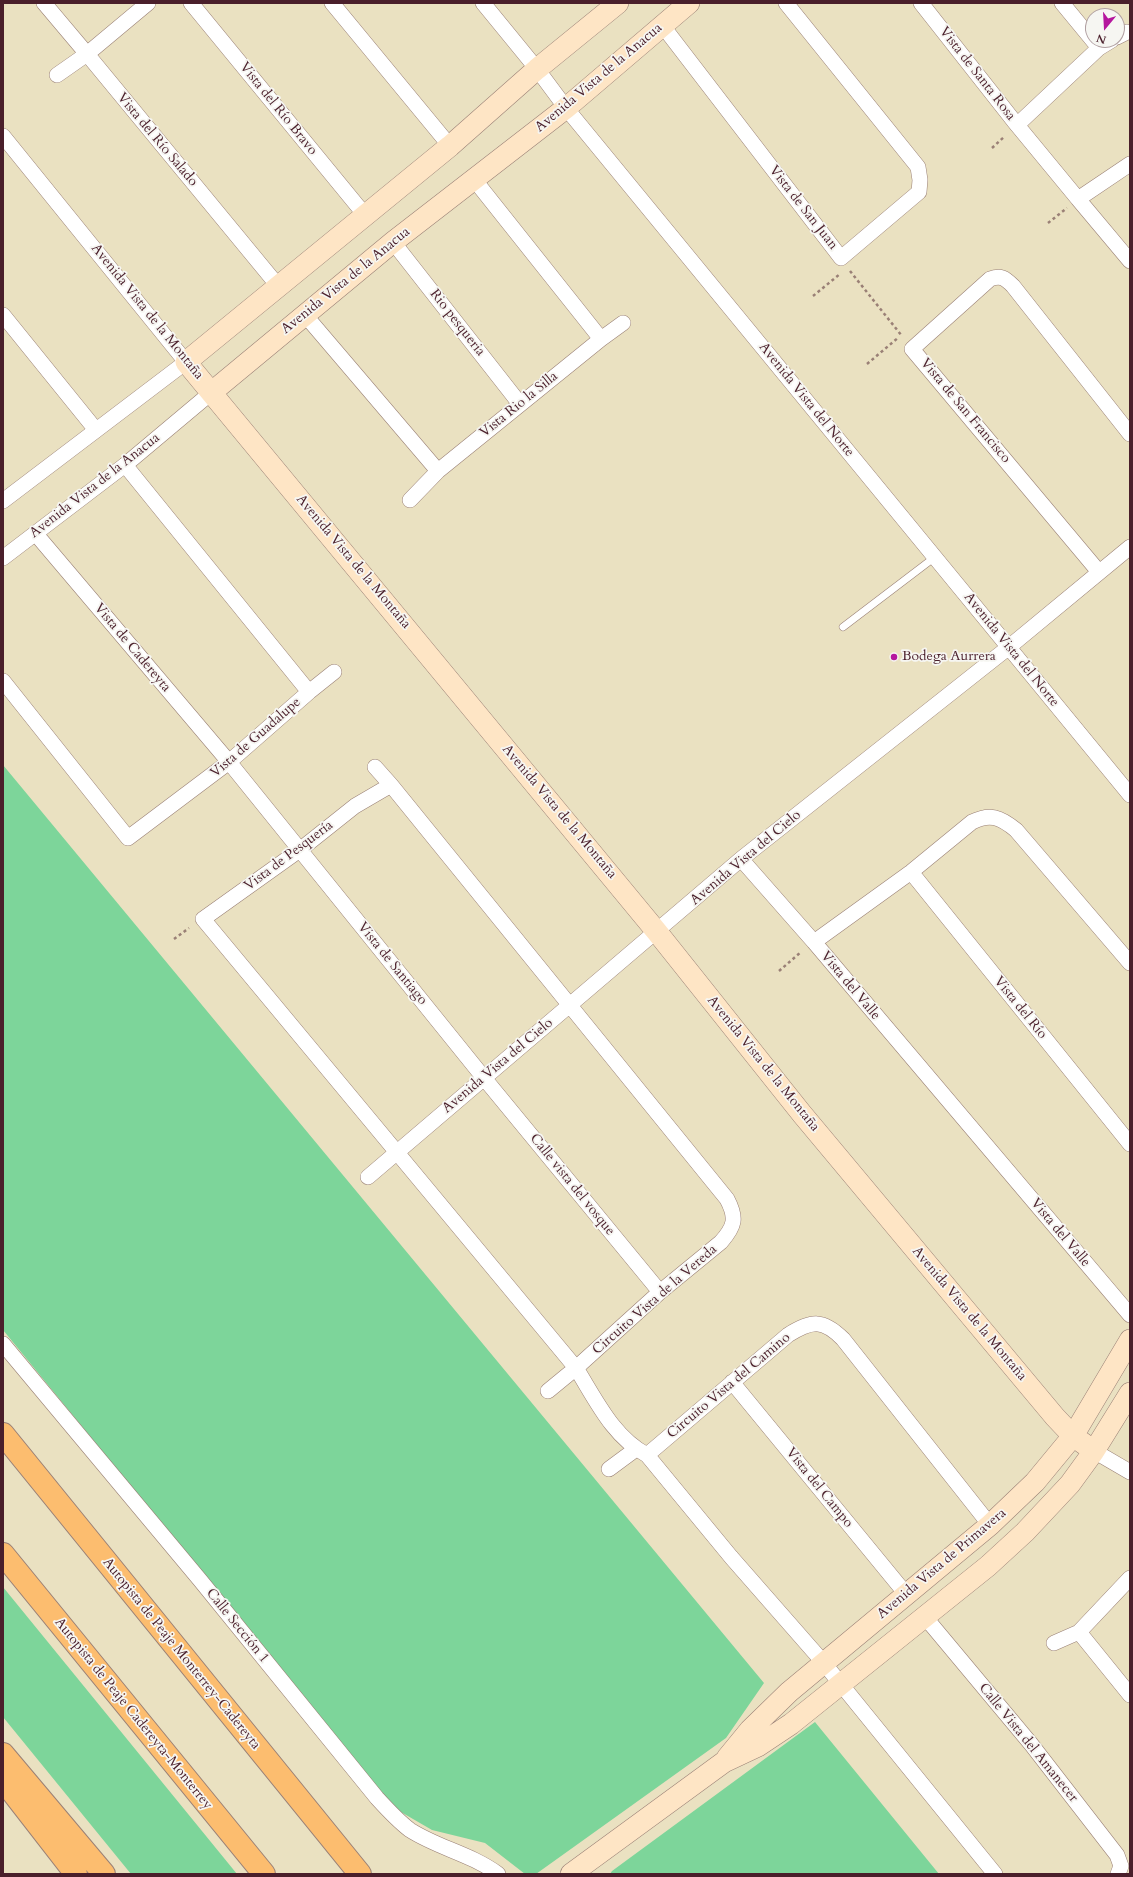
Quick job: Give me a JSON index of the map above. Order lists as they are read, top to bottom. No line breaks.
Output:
{"streets":{"main road":["Autopista de Peaje Monterrey-Cadereyta","Autopista de Peaje Cadereyta-Monterrey"],"street":["Vista de Santa Rosa","Avenida Vista de la Anacua","Vista del Río Bravo","Vista del Río Salado","Vista de San Juan","Avenida Vista de la Montaña","Rio pesqueria","Avenida Vista del Norte","Vista Rio la Silla","Vista de San Francisco","Vista de Cadereyta","Vista de Guadalupe","Vista de Pesquería","Avenida Vista del Cielo","Vista de Santiago","Vista del Valle","Vista del Río","Calle vista del vosque","Circuito Vista de la Vereda","Circuito Vista del Camino","Vista del Campo","Avenida Vista de Primavera","Calle Sección 1","Calle Vista del Amanecer"]},"crossings":[["Avenida Vista de la Anacua","Vista de San Juan"],["Avenida Vista de la Anacua","Avenida Vista de la Montaña"],["Avenida Vista de la Anacua","Rio pesqueria"],["Avenida Vista de la Anacua","Avenida Vista del Norte"],["Avenida Vista de la Anacua","Vista de Cadereyta"],["Avenida Vista de la Anacua","Vista de Guadalupe"],["Avenida Vista de la Montaña","Avenida Vista del Cielo"],["Avenida Vista de la Montaña","Avenida Vista de Primavera"],["Rio pesqueria","Vista Rio la Silla"],["Avenida Vista del Norte","Avenida Vista del Cielo"],["Vista de San Francisco","Avenida Vista del Cielo"],["Vista de Cadereyta","Vista de Guadalupe"],["Vista de Cadereyta","Vista de Pesquería"],["Vista de Cadereyta","Vista de Santiago"],["Vista de Pesquería","Avenida Vista del Cielo"],["Vista de Pesquería","Vista de Santiago"],["Avenida Vista del Cielo","Vista de Santiago"],["Avenida Vista del Cielo","Calle vista del vosque"],["Avenida Vista del Cielo","Circuito Vista de la Vereda"],["Vista de Santiago","Calle vista del vosque"],["Vista del Valle","Vista del Río"],["Calle vista del vosque","Circuito Vista de la Vereda"],["Circuito Vista del Camino","Vista del Campo"],["Circuito Vista del Camino","Avenida Vista de Primavera"],["Vista del Campo","Avenida Vista de Primavera"],["Avenida Vista de Primavera","Calle Vista del Amanecer"]],"places":["Bodega Aurrera"],"north":"bottom"}
